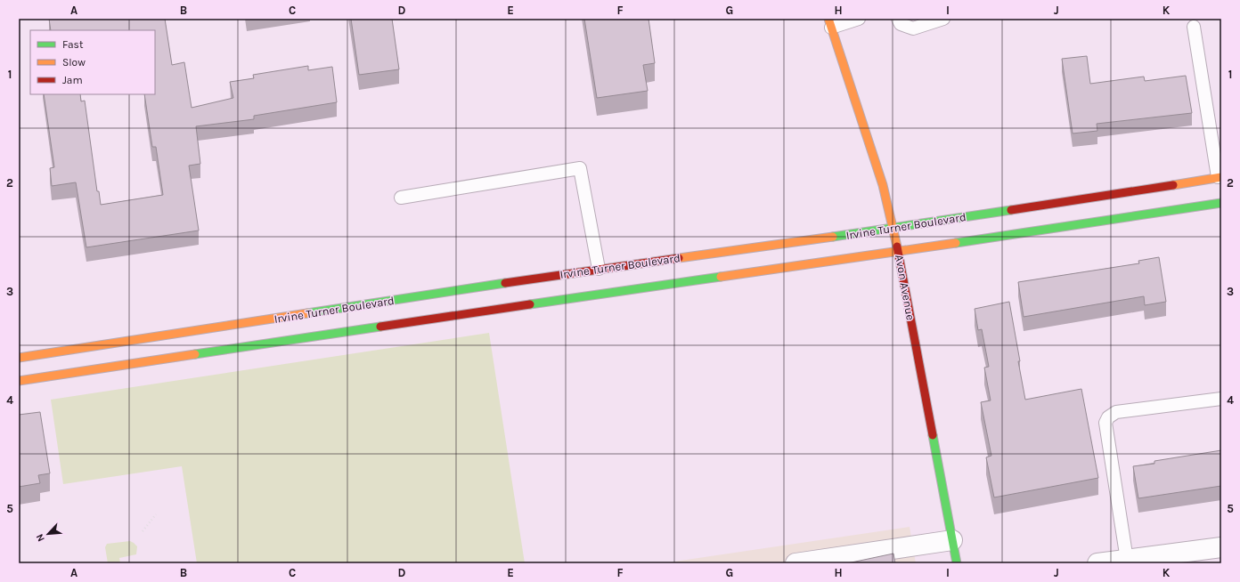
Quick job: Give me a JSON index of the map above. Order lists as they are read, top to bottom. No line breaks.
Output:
{"streets":{"main road":["Irvine Turner Boulevard","Avon Avenue"]},"crossings":[["Irvine Turner Boulevard","Avon Avenue"]],"legend":["Fast","Slow","Jam"],"north":"bottom left","grid":{"columns":["A","B","C","D","E","F","G","H","I","J","K"],"rows":["1","2","3","4","5"]}}
